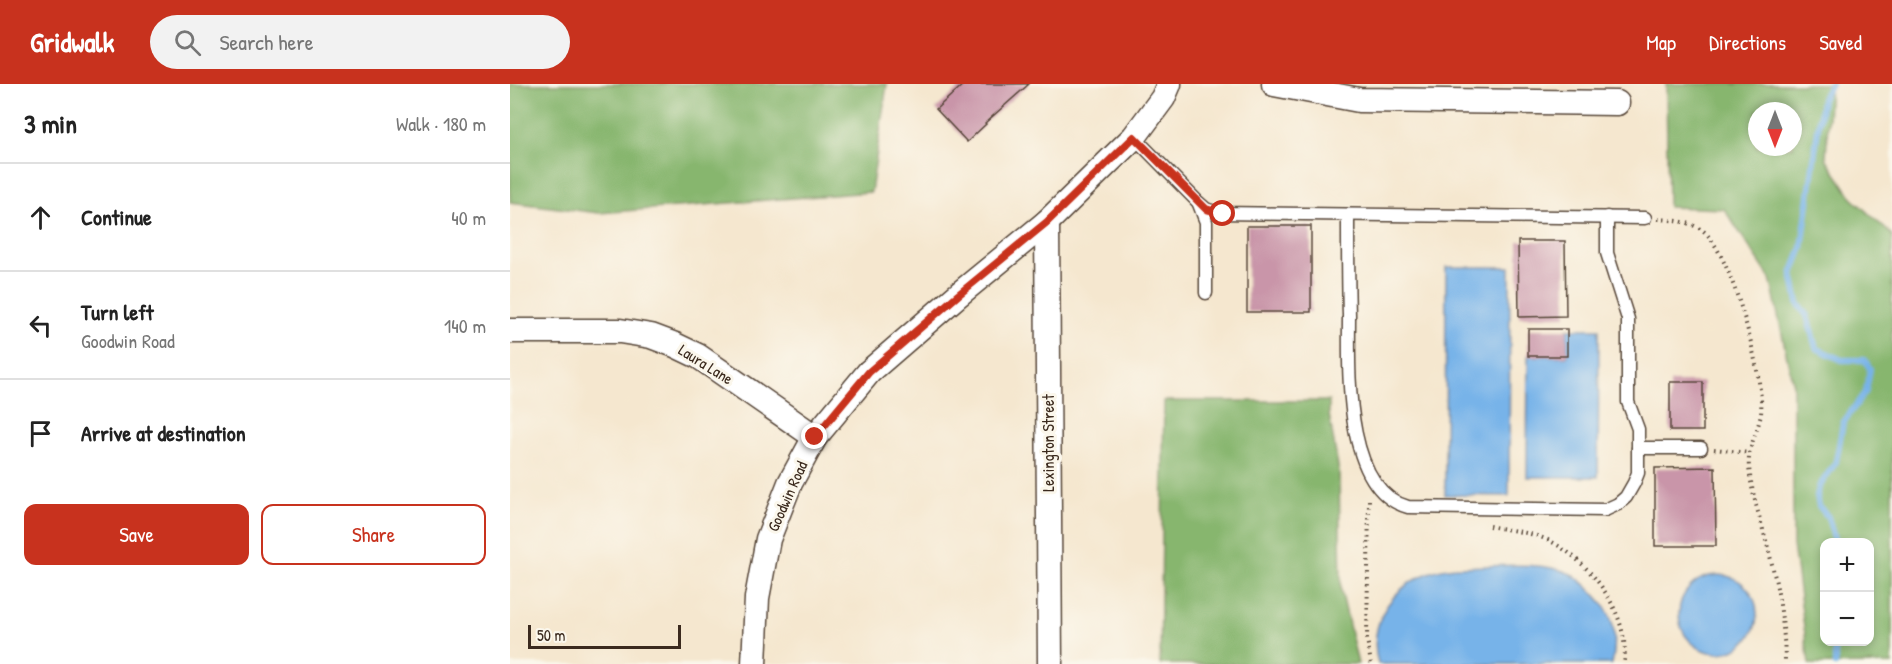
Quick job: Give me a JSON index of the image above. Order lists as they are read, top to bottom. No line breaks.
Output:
{"streets":{"street":["Laura Lane","Lexington Street","Goodwin Road"]},"crossings":[["Laura Lane","Goodwin Road"],["Lexington Street","Goodwin Road"]],"scale_bar":"50 m","north":"bottom","page":{"header":"Gridwalk","search":"Search here","nav":["Map","Directions","Saved"],"heading":["3 min","Walk · 180 m"],"list":[["Continue","40 m"],["Turn left","Goodwin Road","140 m"],"Arrive at destination"],"buttons":["Save","Share"],"map_buttons":["+","−"],"scale":"50 m"}}
